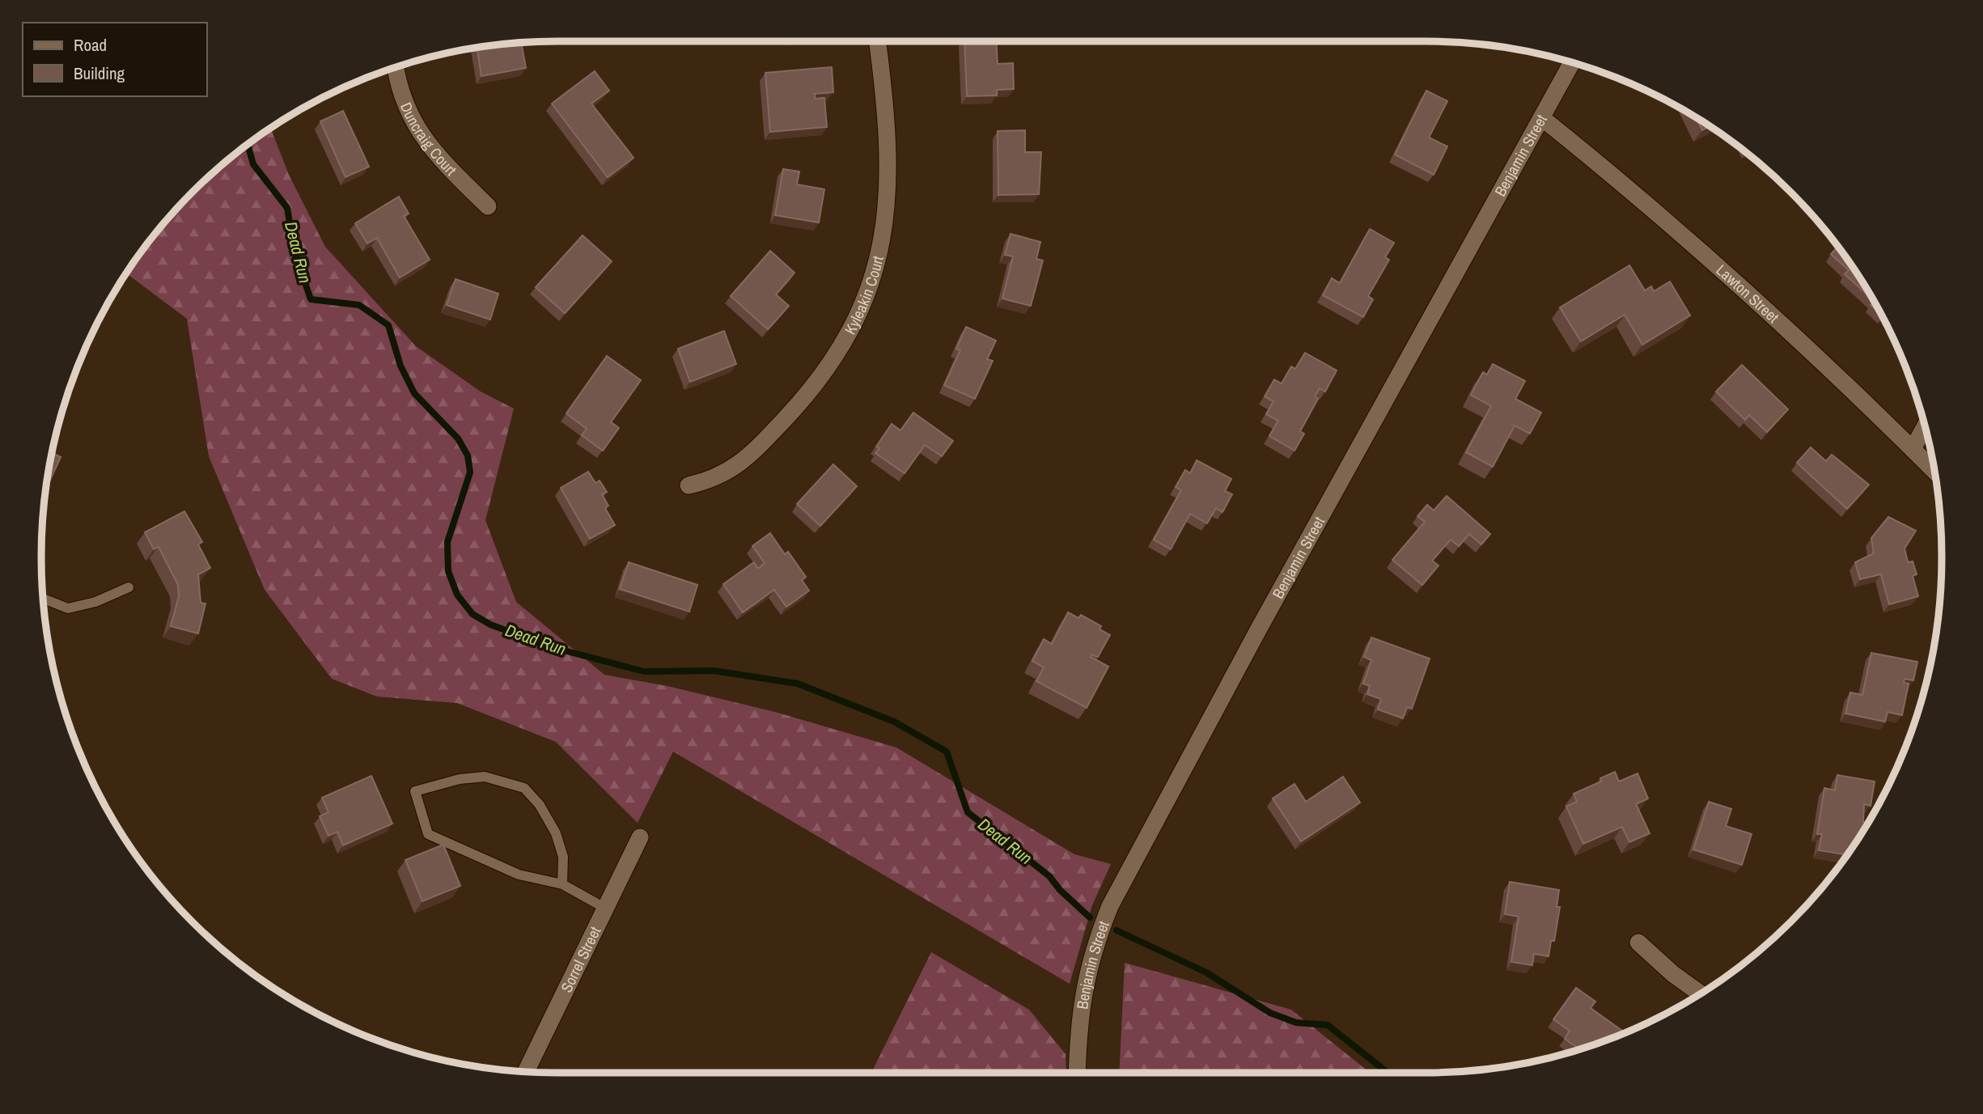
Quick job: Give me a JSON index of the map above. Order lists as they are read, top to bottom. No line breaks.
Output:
{"streets":{"street":["Duncraig Court","Benjamin Street","Lawton Street","Kyleakin Court","Sorrel Street"]},"crossings":[["Benjamin Street","Lawton Street"]],"water":["Dead Run"],"legend":["Road","Building"]}
